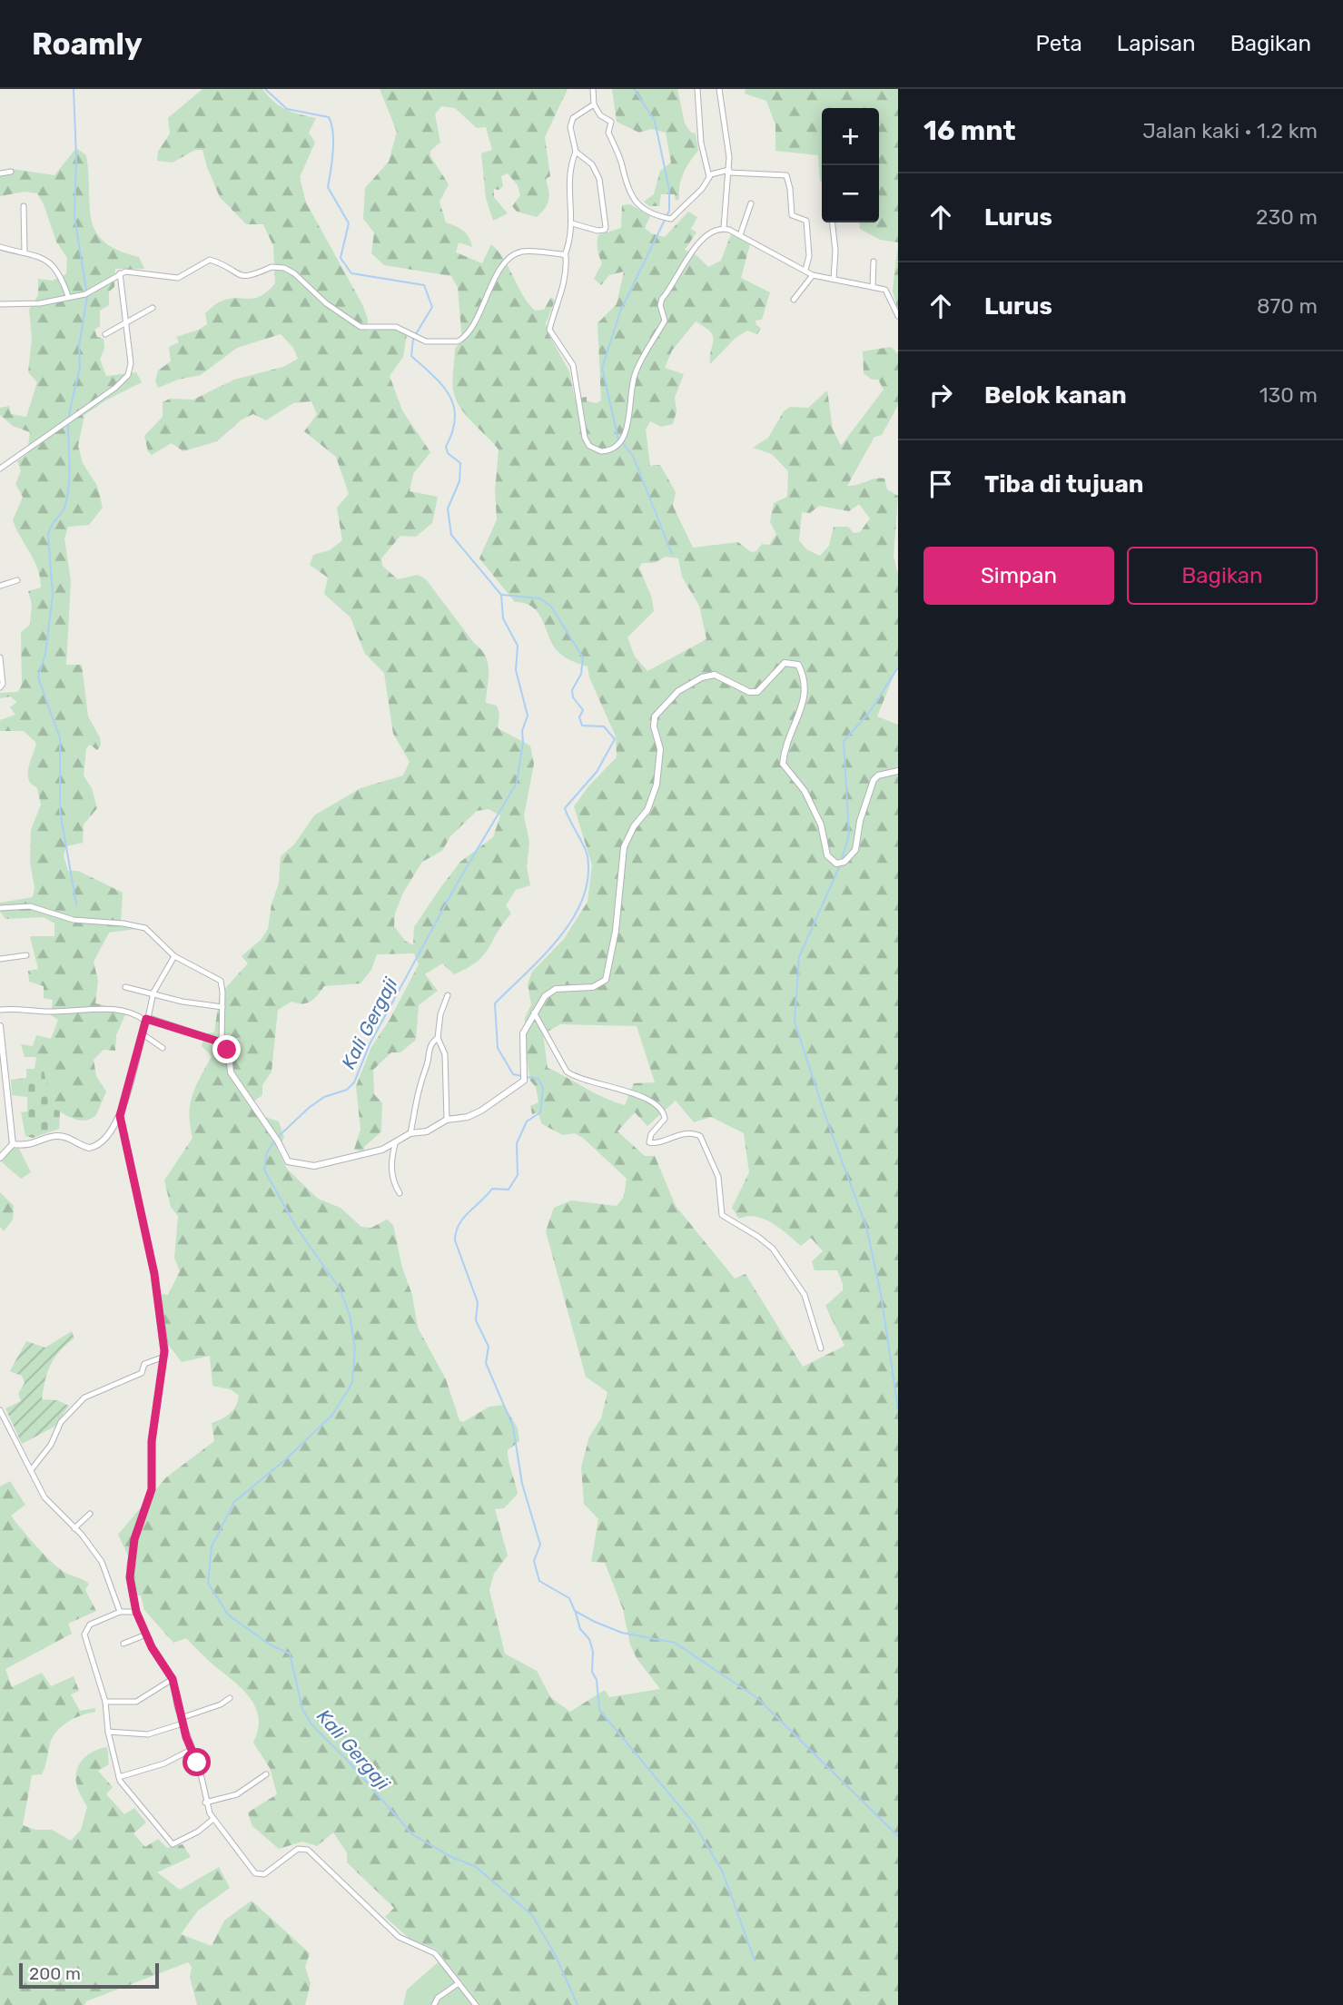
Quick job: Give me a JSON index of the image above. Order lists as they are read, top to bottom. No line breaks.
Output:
{"water":["Kali Gergaji"],"scale_bar":"200 m","page":{"header":"Roamly","nav":["Peta","Lapisan","Bagikan"],"heading":["16 mnt","Jalan kaki · 1.2 km"],"map_buttons":["+","−"],"list":[["Lurus","230 m"],["Lurus","870 m"],["Belok kanan","130 m"],"Tiba di tujuan"],"buttons":["Simpan","Bagikan"],"scale":"200 m"}}
